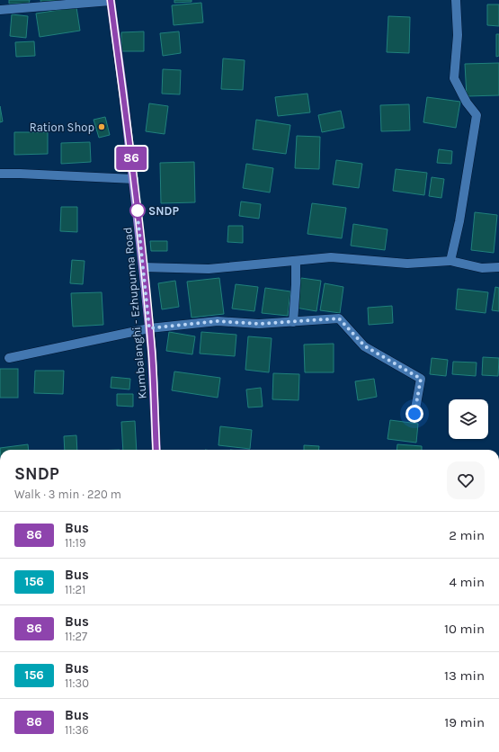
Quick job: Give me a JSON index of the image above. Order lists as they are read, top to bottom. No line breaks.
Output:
{"streets":{"main road":["Kumbalanghi - Ezhupunna Road"]},"places":["Ration Shop","SNDP"],"lines":["bus line 86"],"page":{"on_map":"86","heading":["SNDP","Walk · 3 min · 220 m"],"list":[{"mark":"86","name":"Bus","note":"11:19","value":"2 min"},{"mark":"156","name":"Bus","note":"11:21","value":"4 min"},{"mark":"86","name":"Bus","note":"11:27","value":"10 min"},{"mark":"156","name":"Bus","note":"11:30","value":"13 min"},{"mark":"86","name":"Bus","note":"11:36","value":"19 min"}]}}
